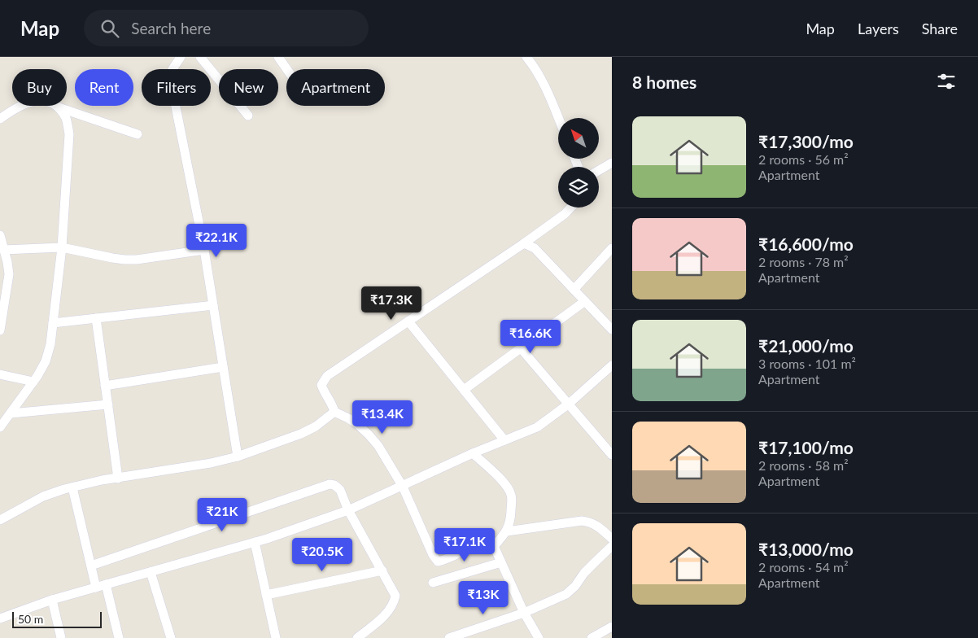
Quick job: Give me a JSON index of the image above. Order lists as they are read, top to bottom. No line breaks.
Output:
{"scale_bar":"50 m","north":"top left","page":{"header":"Map","search":"Search here","nav":["Map","Layers","Share"],"heading":"8 homes","chip":["Buy","Rent","Filters","New","Apartment"],"list":[{"name":"₹17,300/mo","note":"2 rooms · 56 m² · Apartment"},{"name":"₹16,600/mo","note":"2 rooms · 78 m² · Apartment"},{"name":"₹21,000/mo","note":"3 rooms · 101 m² · Apartment"},{"name":"₹17,100/mo","note":"2 rooms · 58 m² · Apartment"},{"name":"₹13,000/mo","note":"2 rooms · 54 m² · Apartment"}],"price":["₹22.1K","₹17.3K","₹16.6K","₹13.4K","₹21K","₹17.1K","₹20.5K","₹13K"],"scale":"50 m"}}
